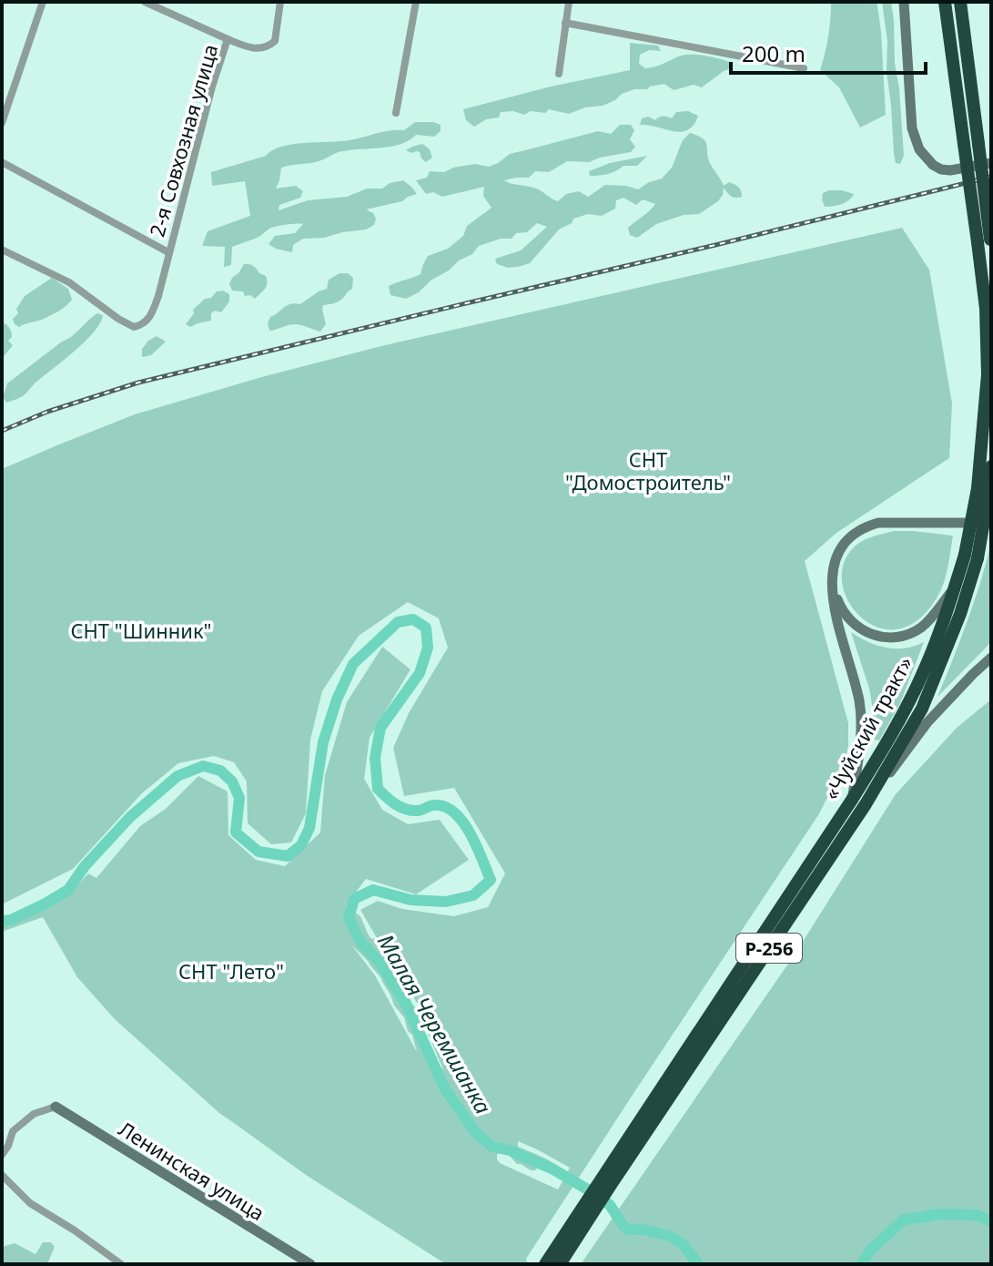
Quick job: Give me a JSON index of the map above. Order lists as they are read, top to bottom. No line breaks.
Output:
{"streets":{"highway":["«Чуйский тракт»","Р-256"],"main road":["Ленинская улица"],"street":["2-я Совхозная улица"]},"water":["Малая Черемшанка"],"parks":["СНТ \"Домостроитель\"","СНТ \"Шинник\"","СНТ \"Лето\""],"scale_bar":"200 m"}
